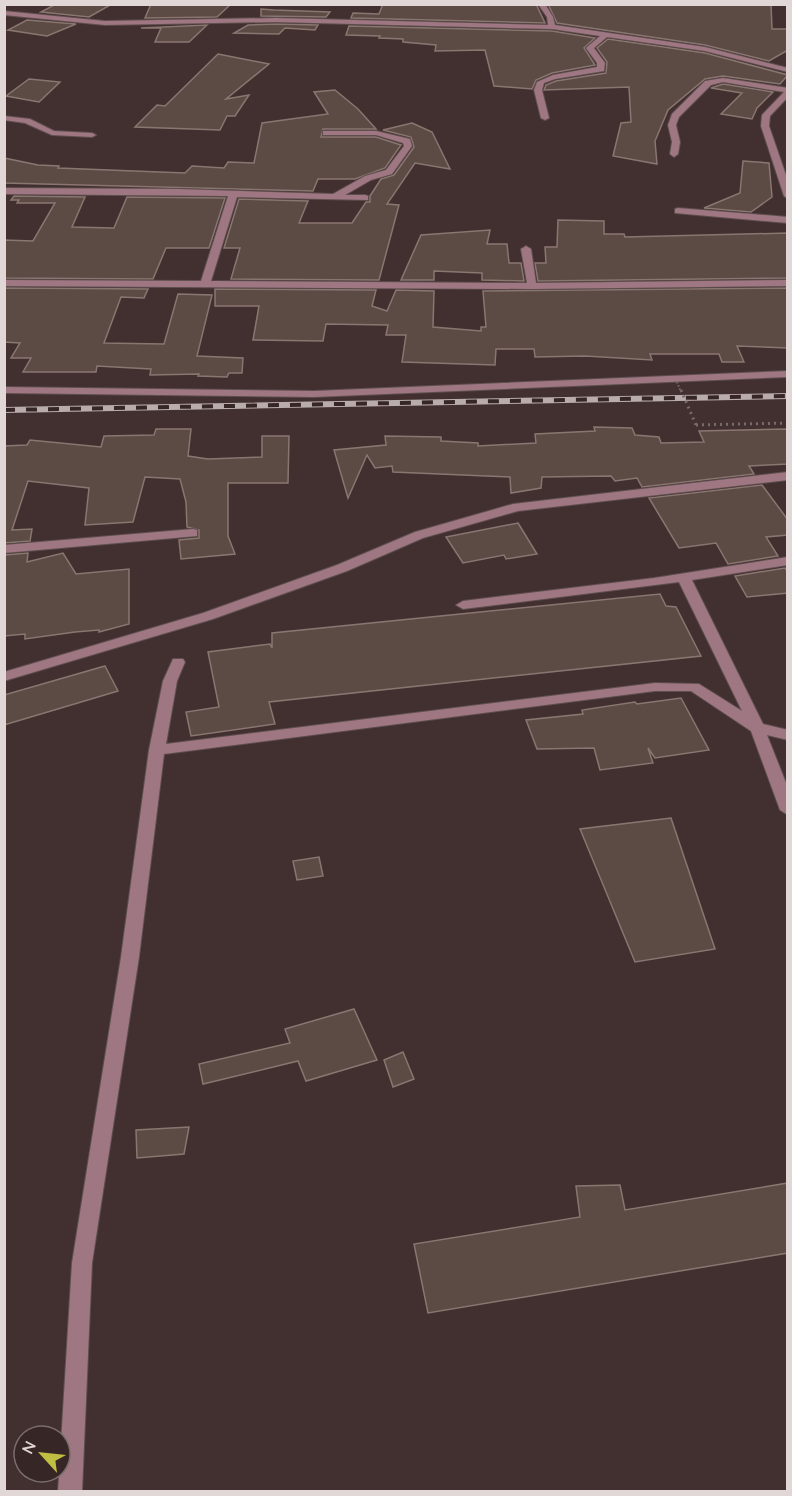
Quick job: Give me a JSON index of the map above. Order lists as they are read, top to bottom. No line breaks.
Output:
{"north":"top left"}
